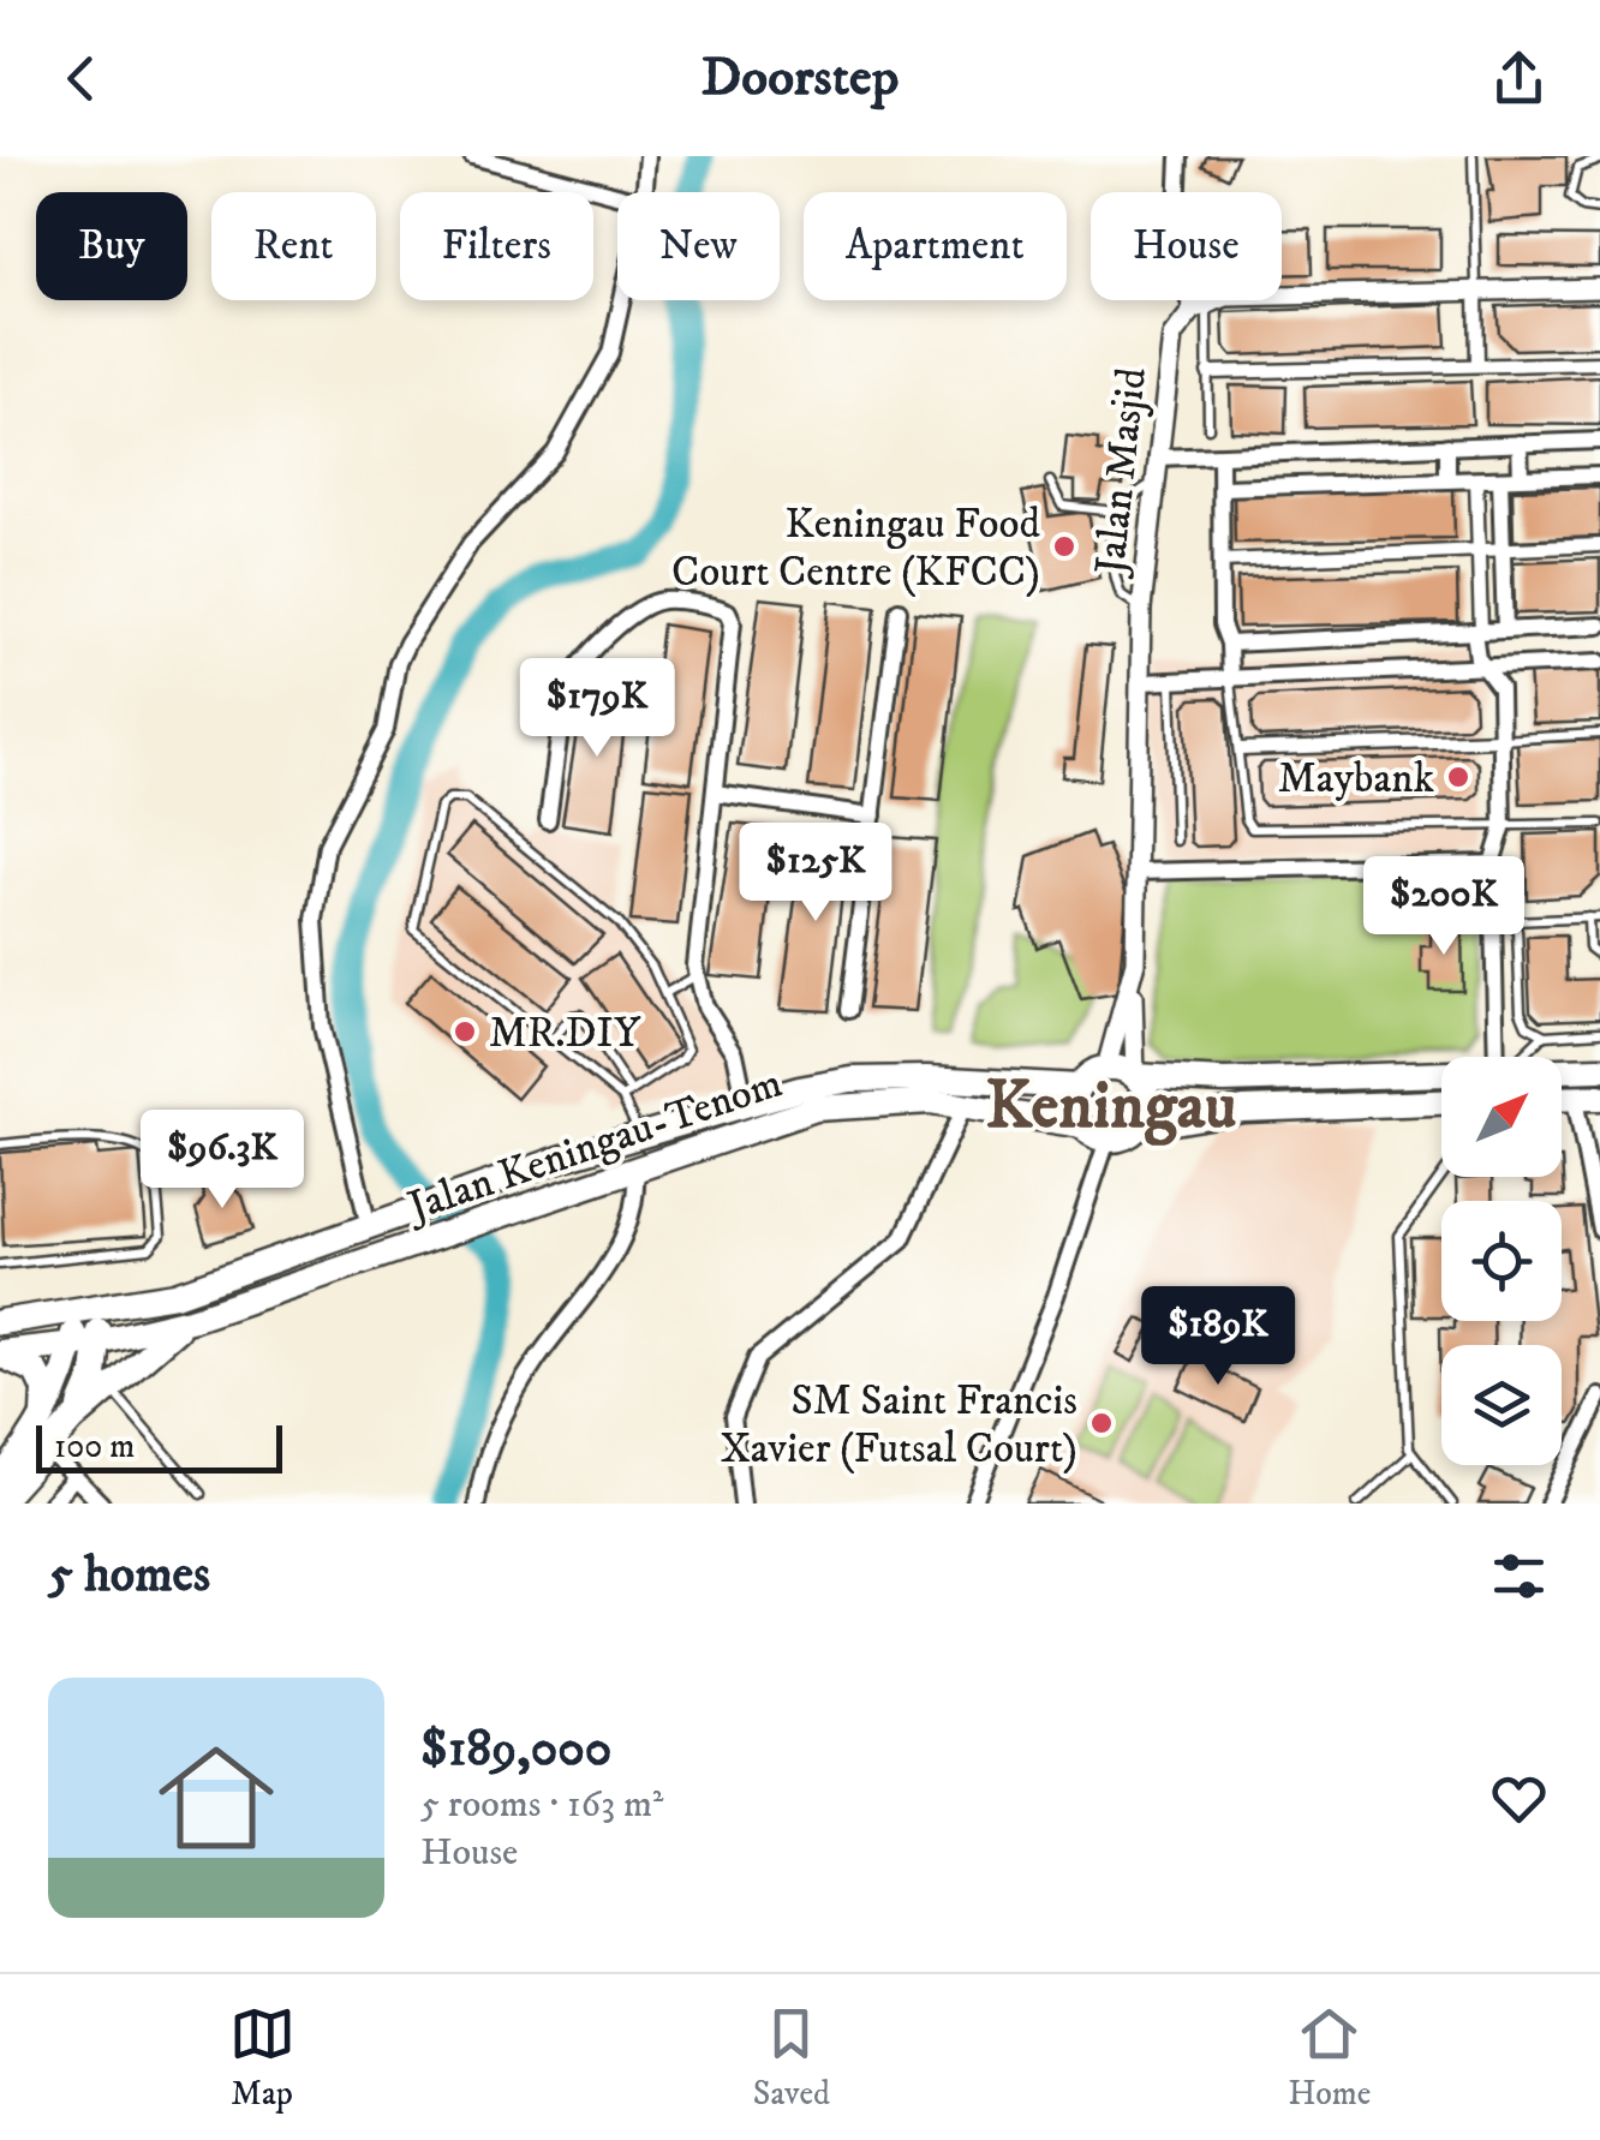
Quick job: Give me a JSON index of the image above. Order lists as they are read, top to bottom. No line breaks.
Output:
{"streets":{"main road":["Jalan Keningau-Tenom"],"street":["Jalan Masjid"]},"districts":["Keningau"],"places":["Keningau Food Court Centre (KFCC)","Maybank","MR.DIY","SM Saint Francis Xavier (Futsal Court)"],"scale_bar":"100 m","north":"top right","page":{"header":"Doorstep","chip":["Buy","Rent","Filters","New","Apartment","House"],"price":["$179K","$125K","$200K","$96.3K","$189K"],"scale":"100 m","heading":"5 homes","list":[{"name":"$189,000","note":"5 rooms · 163 m² · House"}],"tabs":["Map","Saved","Home"]}}
